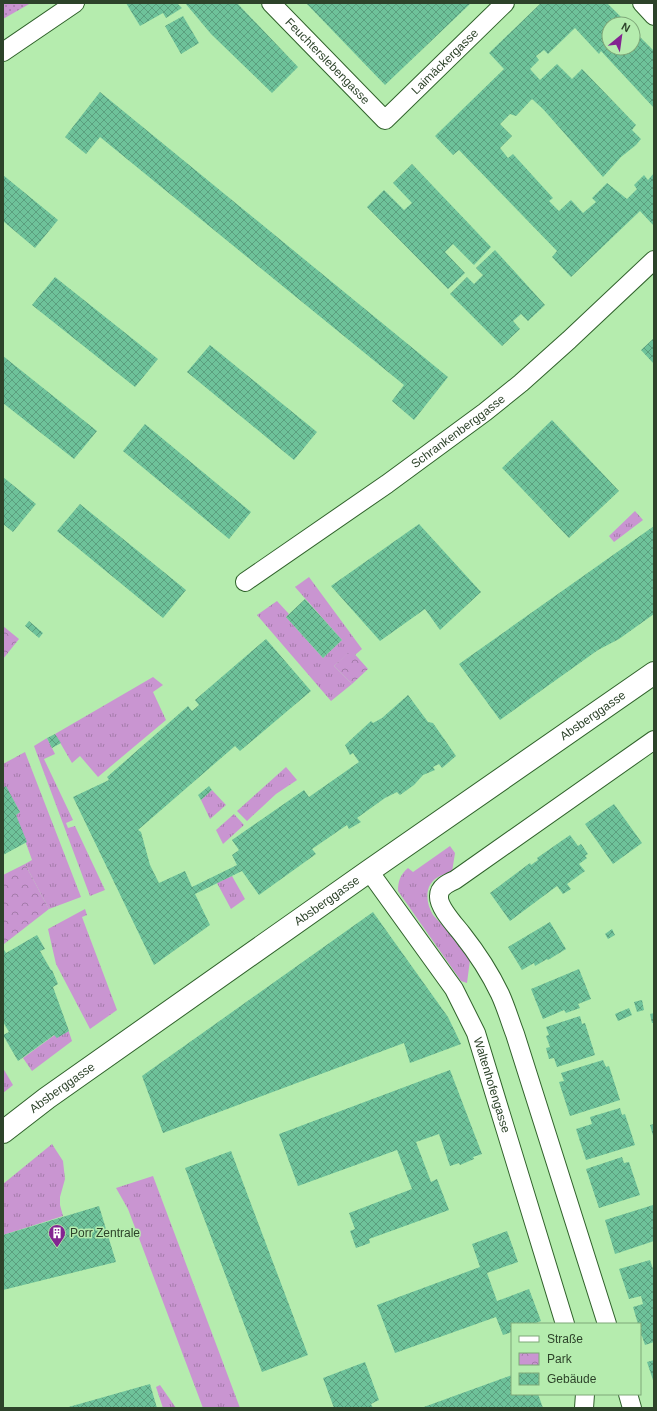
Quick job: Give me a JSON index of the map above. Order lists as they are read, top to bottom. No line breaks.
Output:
{"streets":{"street":["Feuchterslebengasse","Laimäckergasse","Schrankenberggasse","Absberggasse","Waltenhofengasse"]},"crossings":[["Feuchterslebengasse","Laimäckergasse"],["Absberggasse","Waltenhofengasse"]],"places":{"building":["Porr Zentrale"]},"legend":["Straße","Park","Gebäude"],"north":"top right"}
